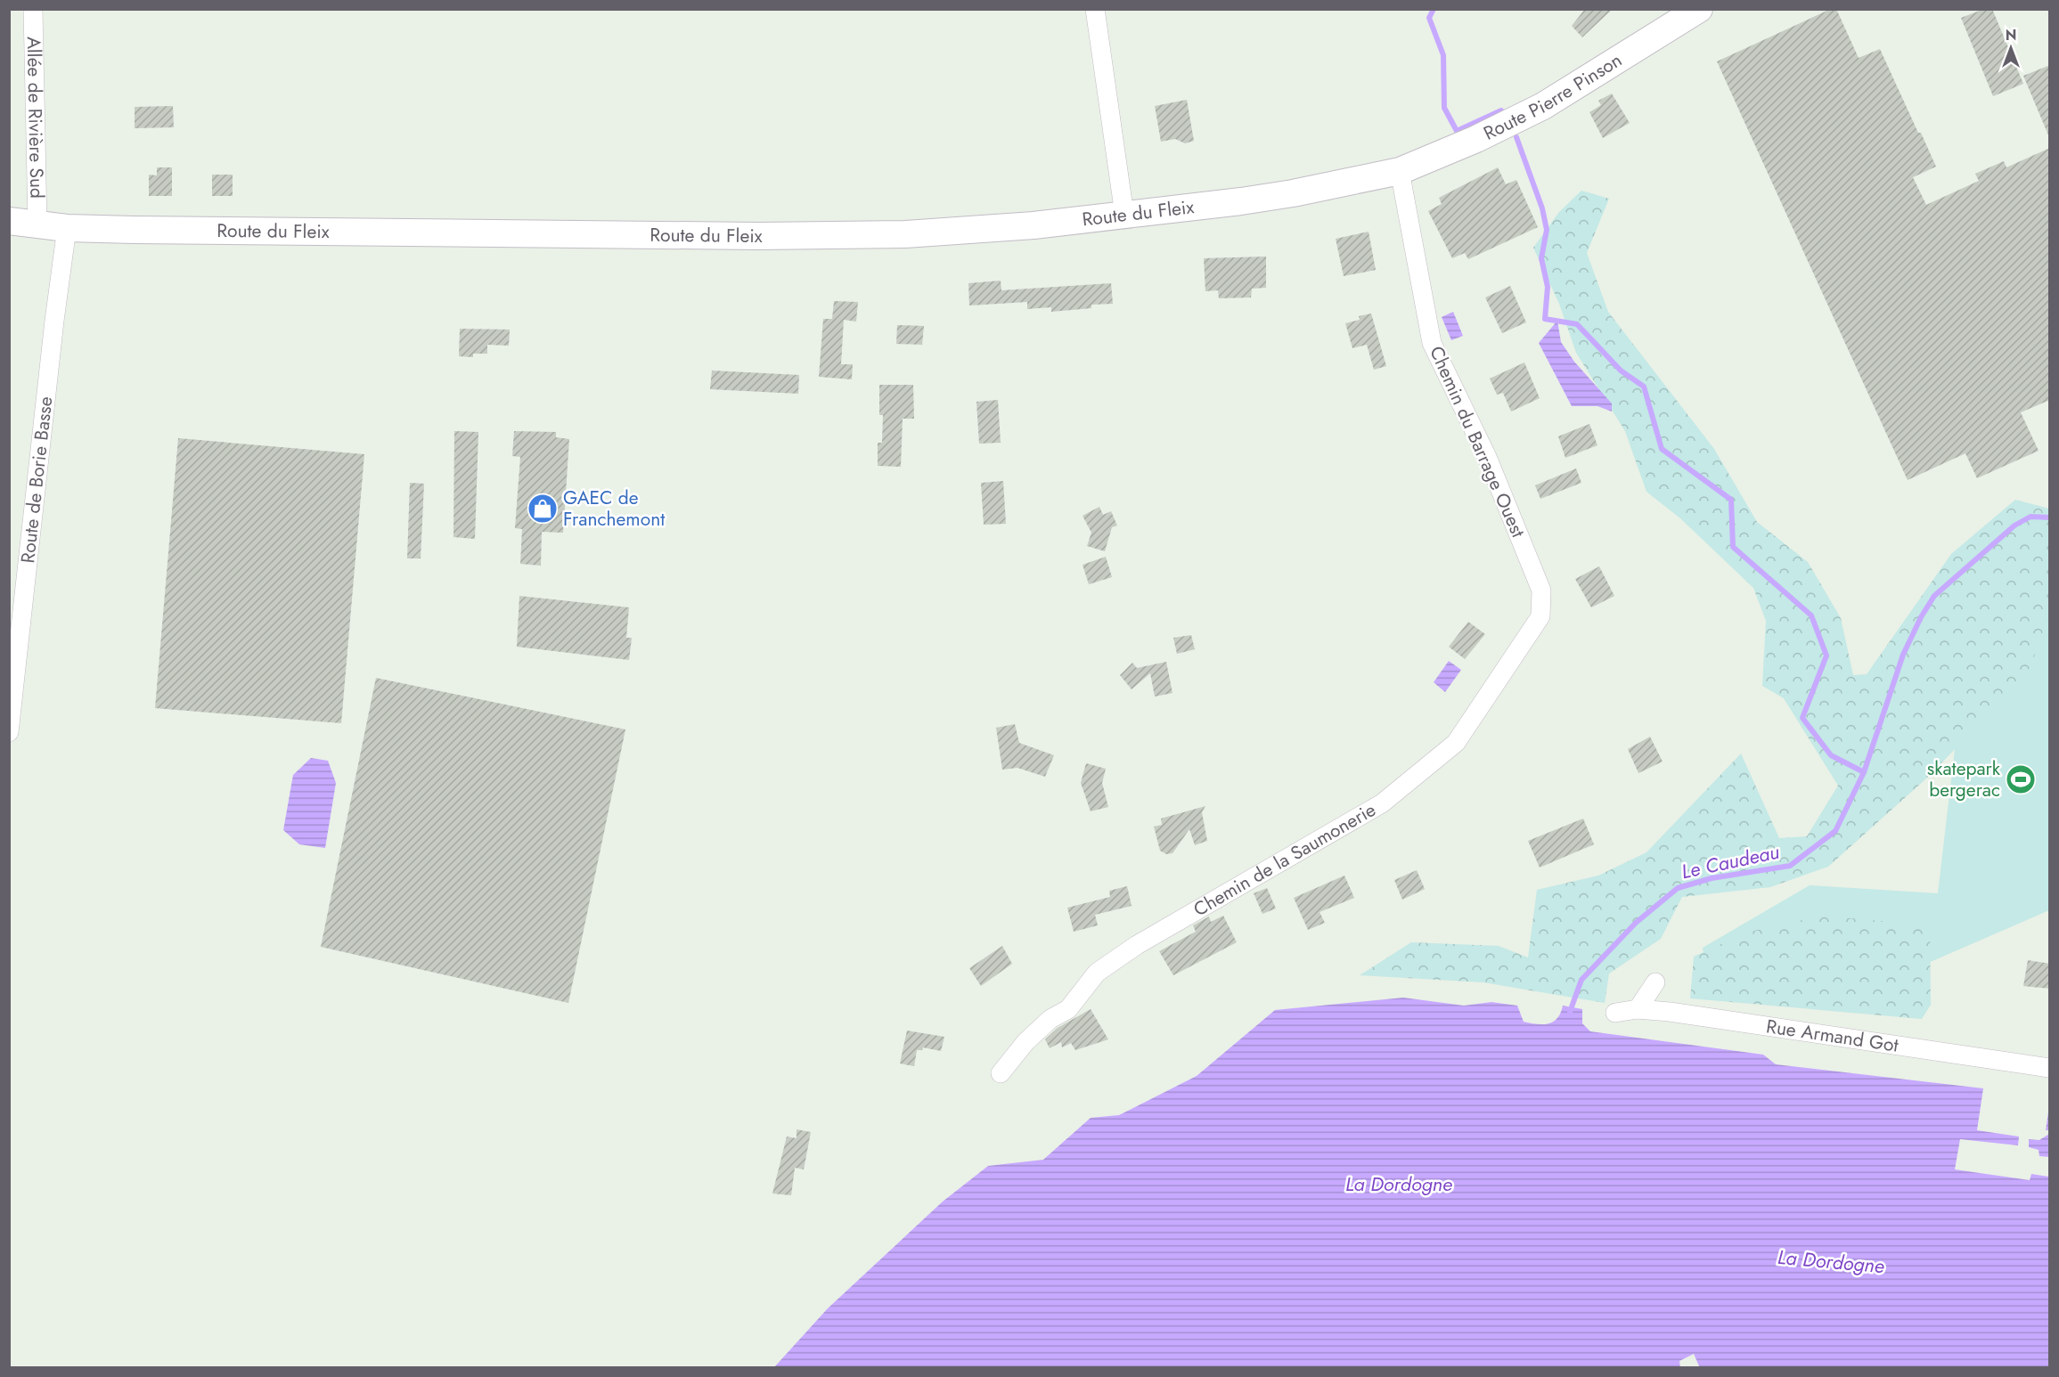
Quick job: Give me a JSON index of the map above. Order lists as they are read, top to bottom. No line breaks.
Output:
{"streets":{"main road":["Route Pierre Pinson","Route du Fleix"],"street":["Allée de Rivière Sud","Chemin du Barrage Ouest","Route de Borie Basse","Chemin de la Saumonerie","Rue Armand Got"]},"crossings":[["Route Pierre Pinson","Route du Fleix"],["Route Pierre Pinson","Chemin du Barrage Ouest"],["Allée de Rivière Sud","Route du Fleix"],["Route du Fleix","Chemin du Barrage Ouest"],["Route du Fleix","Route de Borie Basse"],["Chemin du Barrage Ouest","Chemin de la Saumonerie"]],"water":["Le Caudeau","La Dordogne"],"places":{"shop":["GAEC de Franchemont"],"sports":["skatepark bergerac"]},"north":"top"}
